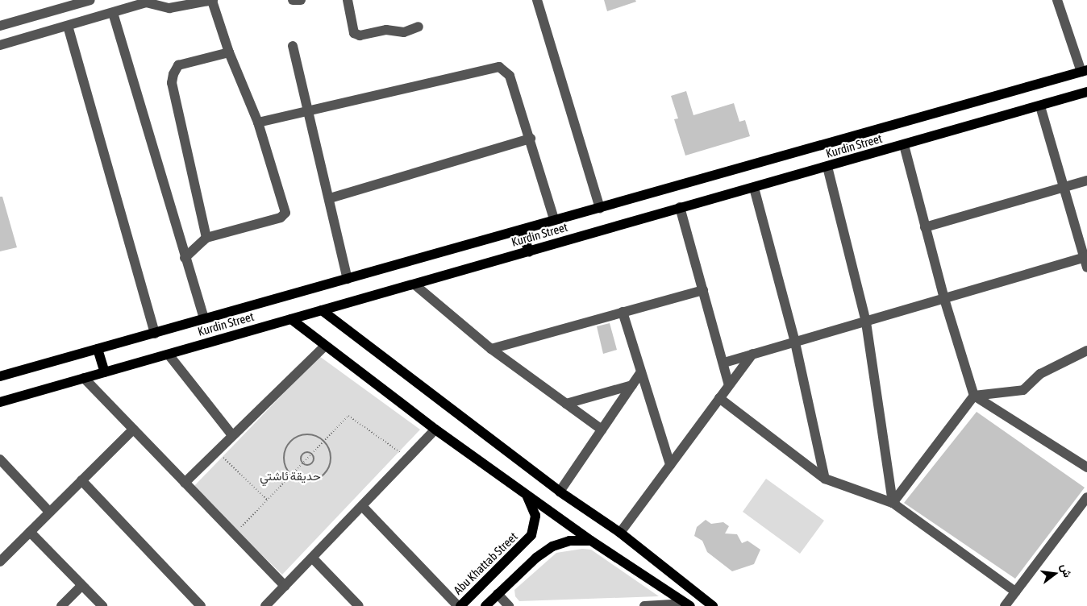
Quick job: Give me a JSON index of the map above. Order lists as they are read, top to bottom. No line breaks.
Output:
{"streets":{"main road":["Kurdin Street","Abu Khattab Street"]},"parks":["حديقة ئاشتي"],"north":"right"}
